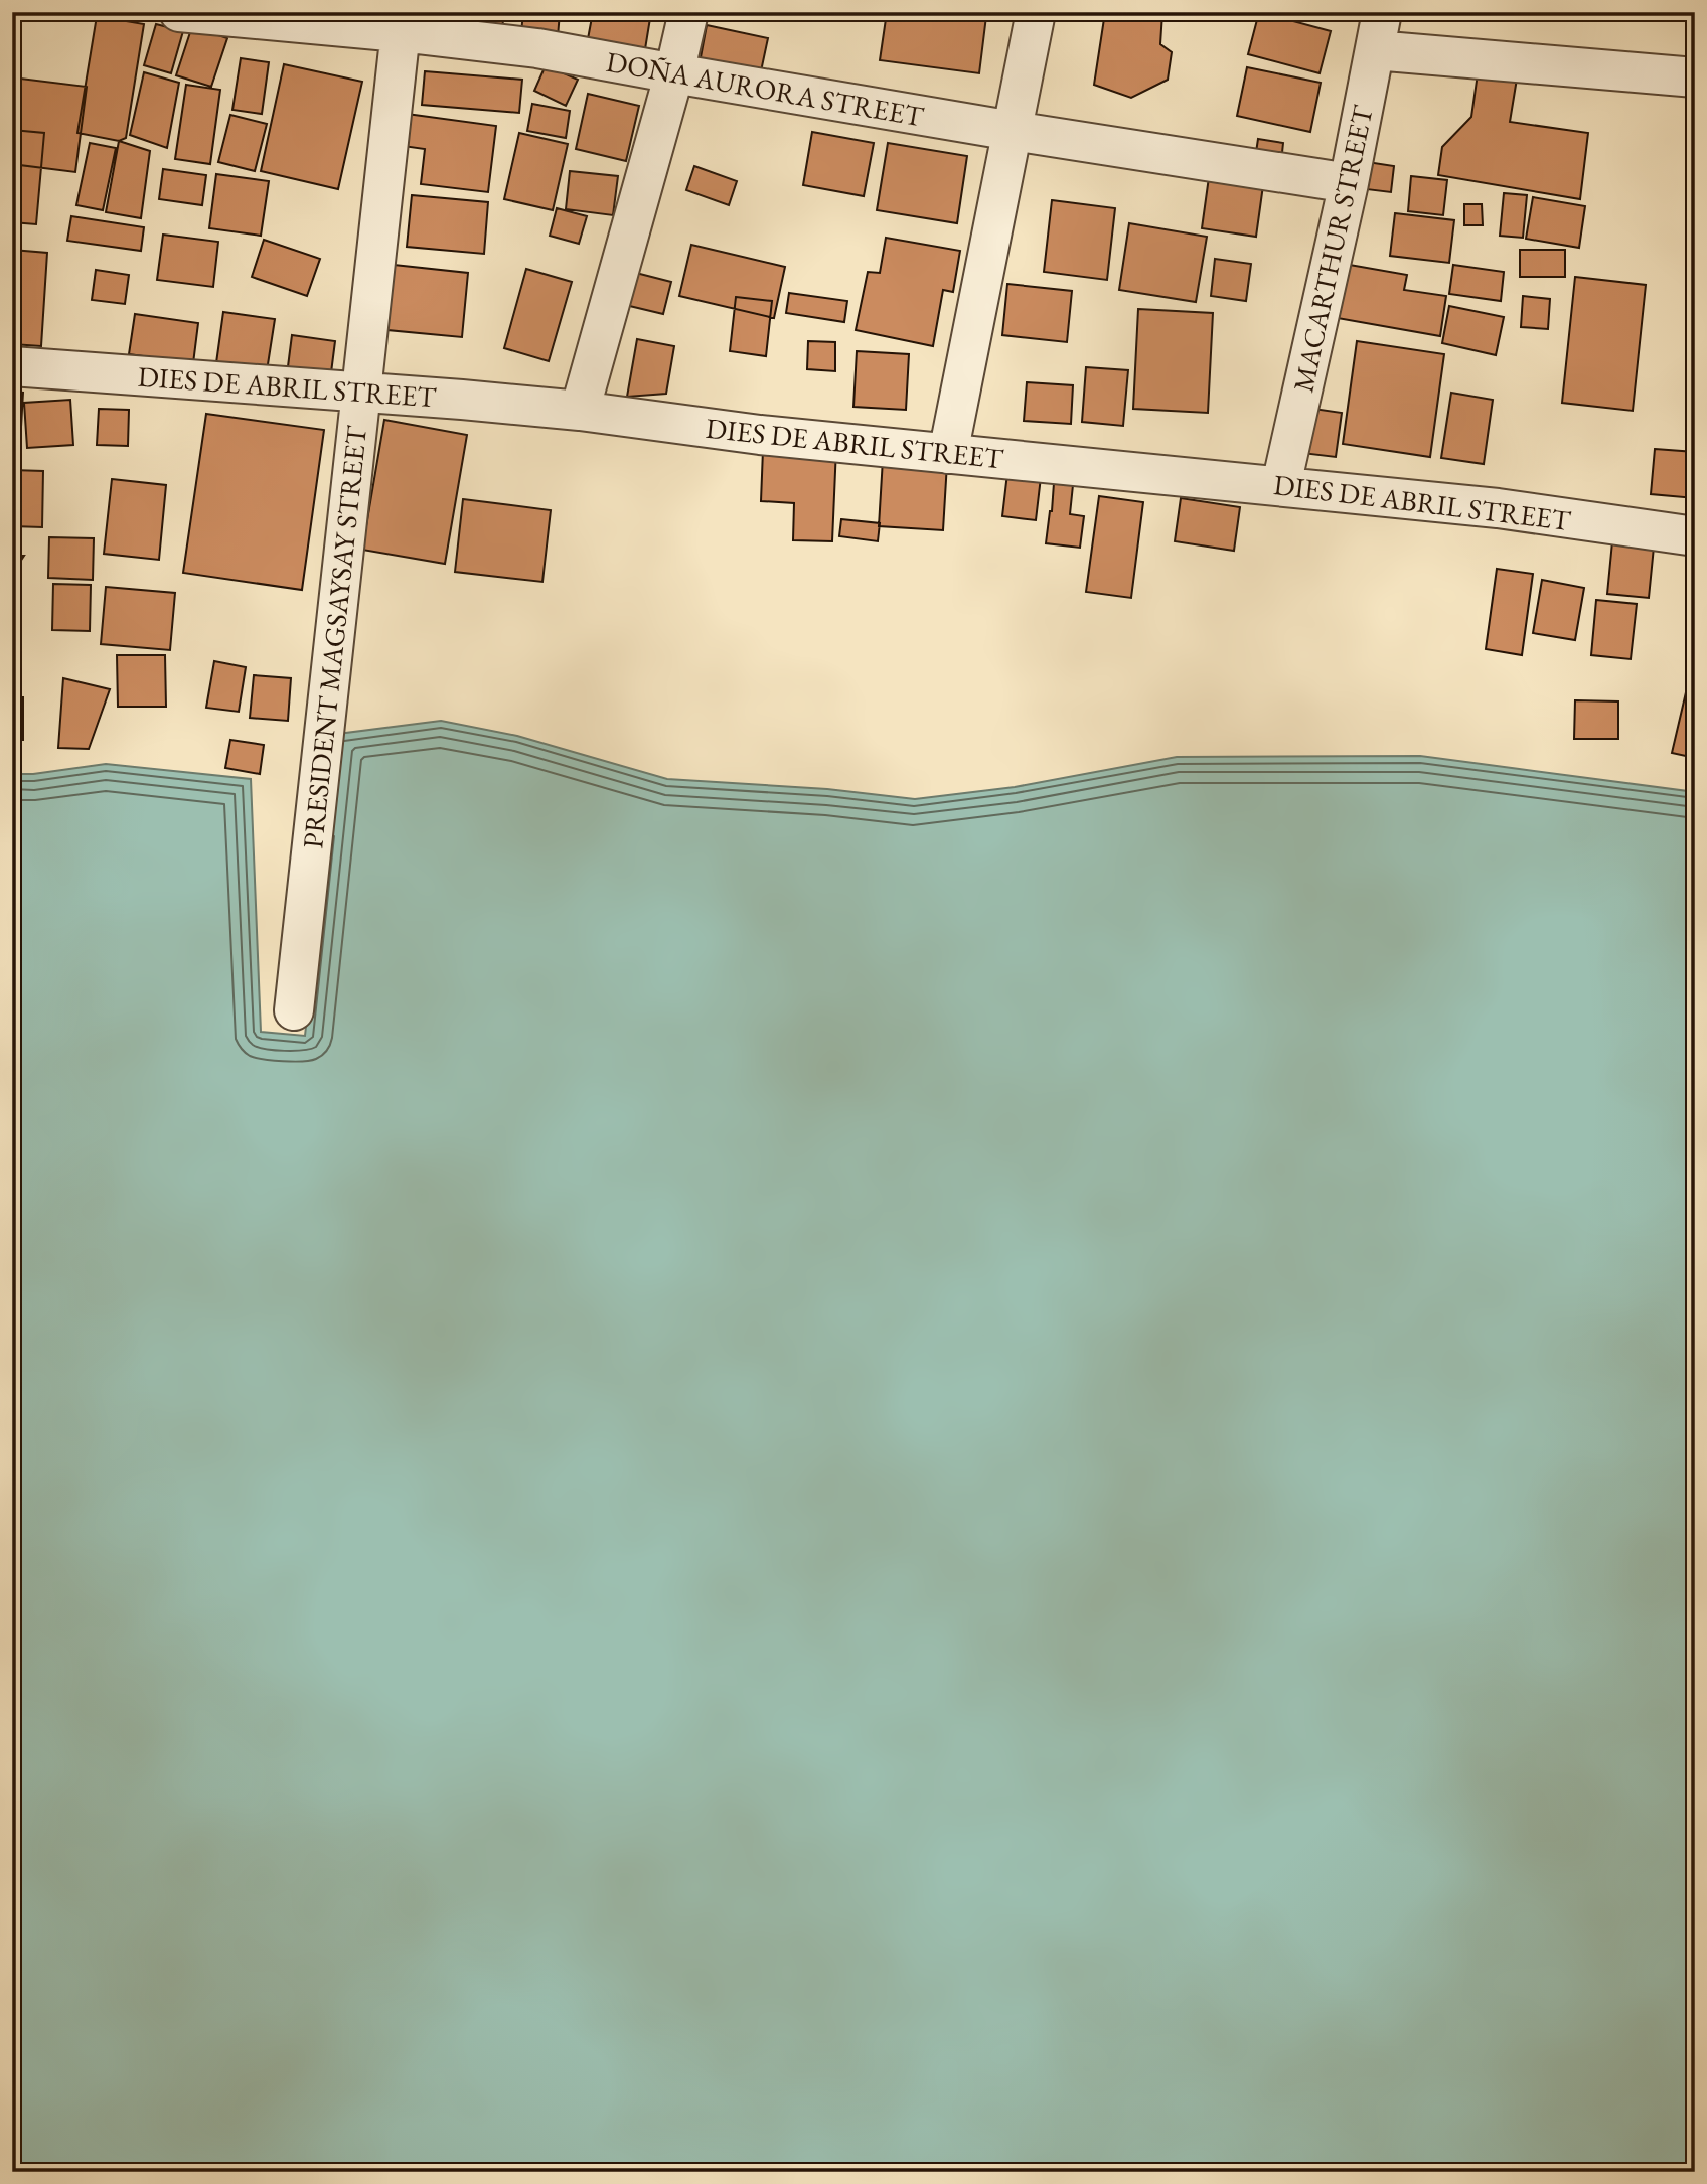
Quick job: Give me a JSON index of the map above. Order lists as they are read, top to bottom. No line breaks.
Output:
{"streets":{"street":["DOÑA AURORA STREET","MACARTHUR STREET","DIES DE ABRIL STREET","PRESIDENT MAGSAYSAY STREET"]},"crossings":[["DOÑA AURORA STREET","MACARTHUR STREET"],["DOÑA AURORA STREET","PRESIDENT MAGSAYSAY STREET"],["MACARTHUR STREET","DIES DE ABRIL STREET"],["DIES DE ABRIL STREET","PRESIDENT MAGSAYSAY STREET"]]}
